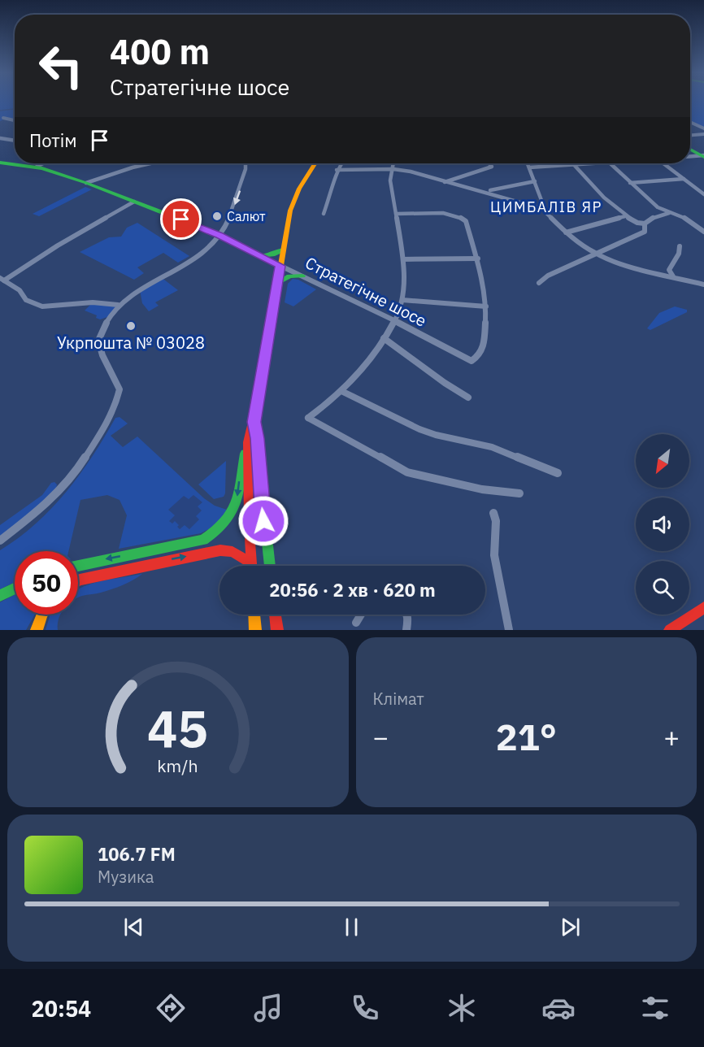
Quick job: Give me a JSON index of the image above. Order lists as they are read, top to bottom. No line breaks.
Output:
{"streets":{"main road":["Стратегічне шосе"]},"districts":["ЦИМБАЛІВ ЯР"],"places":["Салют","Укрпошта № 03028"],"north":"bottom left","page":{"turn":["400 m","Стратегічне шосе"],"then":"Потім","limit":"50","trip":"20:56 · 2 хв · 620 m","tile":"Клімат","heat":["−","21°","+"],"song":["106.7 FM","Музика"],"tabs":"20:54","gauge":["45","km/h"]}}
